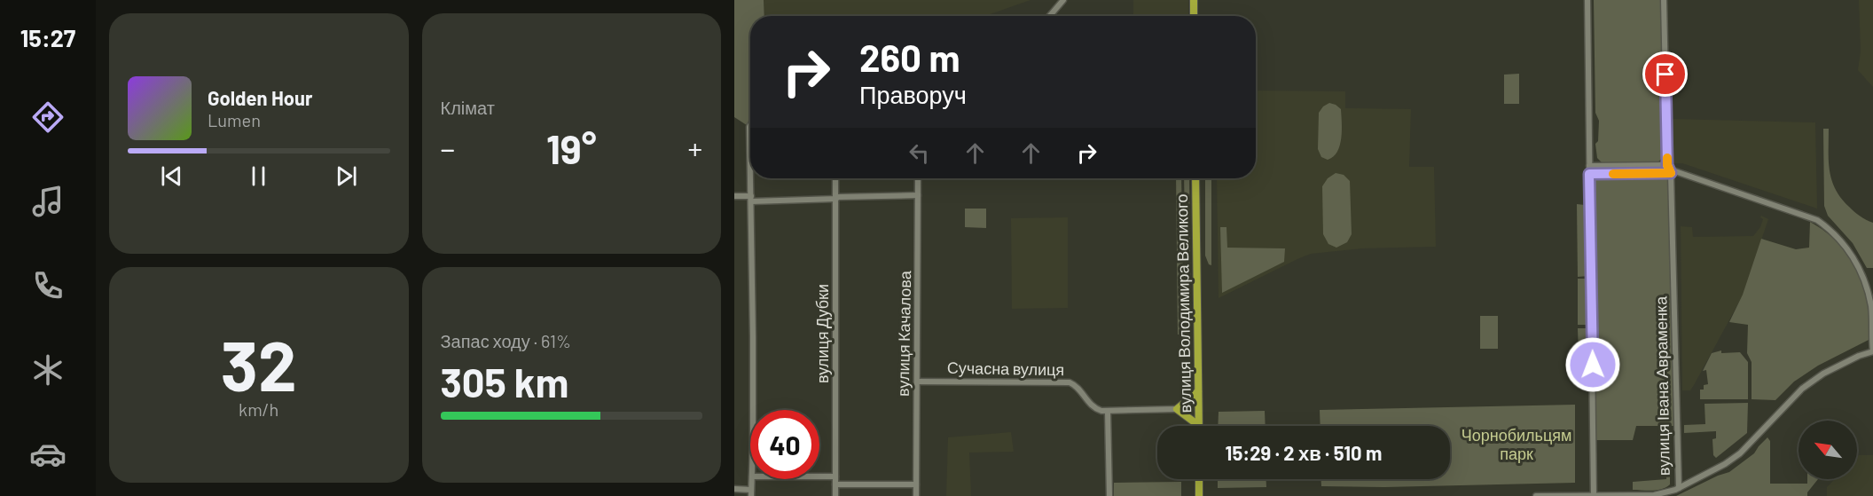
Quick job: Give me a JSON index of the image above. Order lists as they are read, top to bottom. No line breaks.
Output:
{"streets":{"main road":["вулиця Володимира Великого"],"street":["вулиця Дубки","вулиця Качалова","Сучасна вулиця","вулиця Івана Авраменка"]},"crossings":[["вулиця Качалова","Сучасна вулиця"]],"parks":["Чорнобильцям парк"],"north":"top left","page":{"tabs":"15:27","tile":["Клімат",["32","km/h"],["Запас ходу · 61%","305 km"]],"turn":["260 m","Праворуч"],"song":["Golden Hour","Lumen"],"heat":["−","19°","+"],"limit":"40","trip":"15:29 · 2 хв · 510 m"}}
